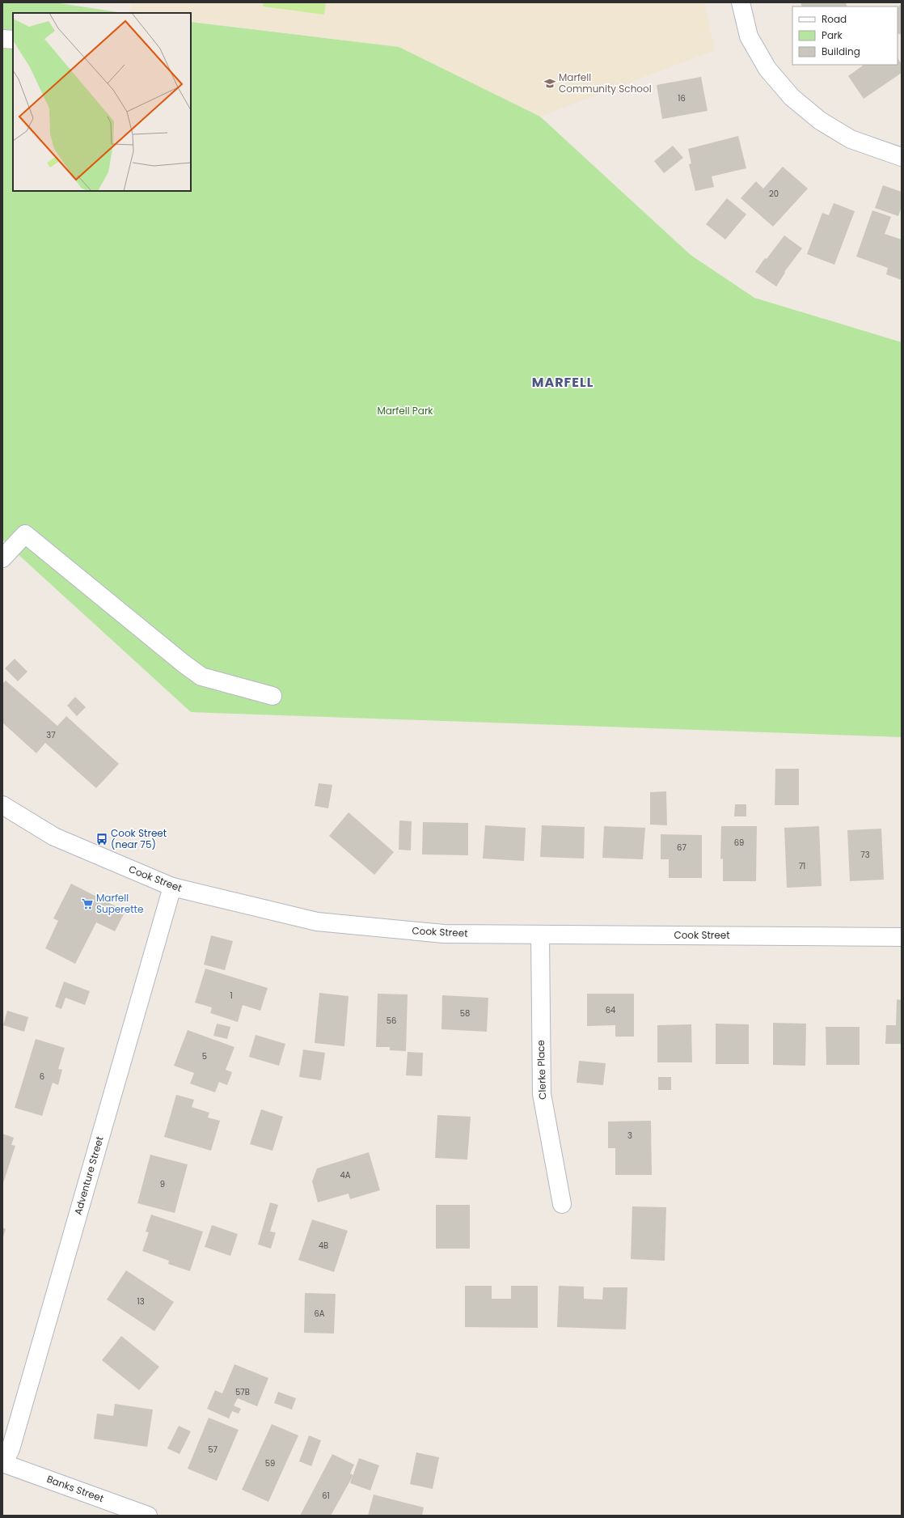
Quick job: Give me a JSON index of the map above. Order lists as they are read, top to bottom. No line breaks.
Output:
{"streets":{"street":["Cook Street","Clerke Place","Adventure Street","Banks Street"]},"crossings":[["Cook Street","Clerke Place"],["Cook Street","Adventure Street"],["Adventure Street","Banks Street"]],"districts":["MARFELL"],"parks":["Marfell Park"],"places":{"school or university":["Marfell Community School"],"bus stop":["Cook Street (near 75)"],"supermarket":["Marfell Superette"]},"house_numbers":["16","20","37","69","67","73","71","1","64","58","56","5","6","3","4A","9","4B","13","6A","57B","57","59","61"],"legend":["Road","Park","Building"]}
